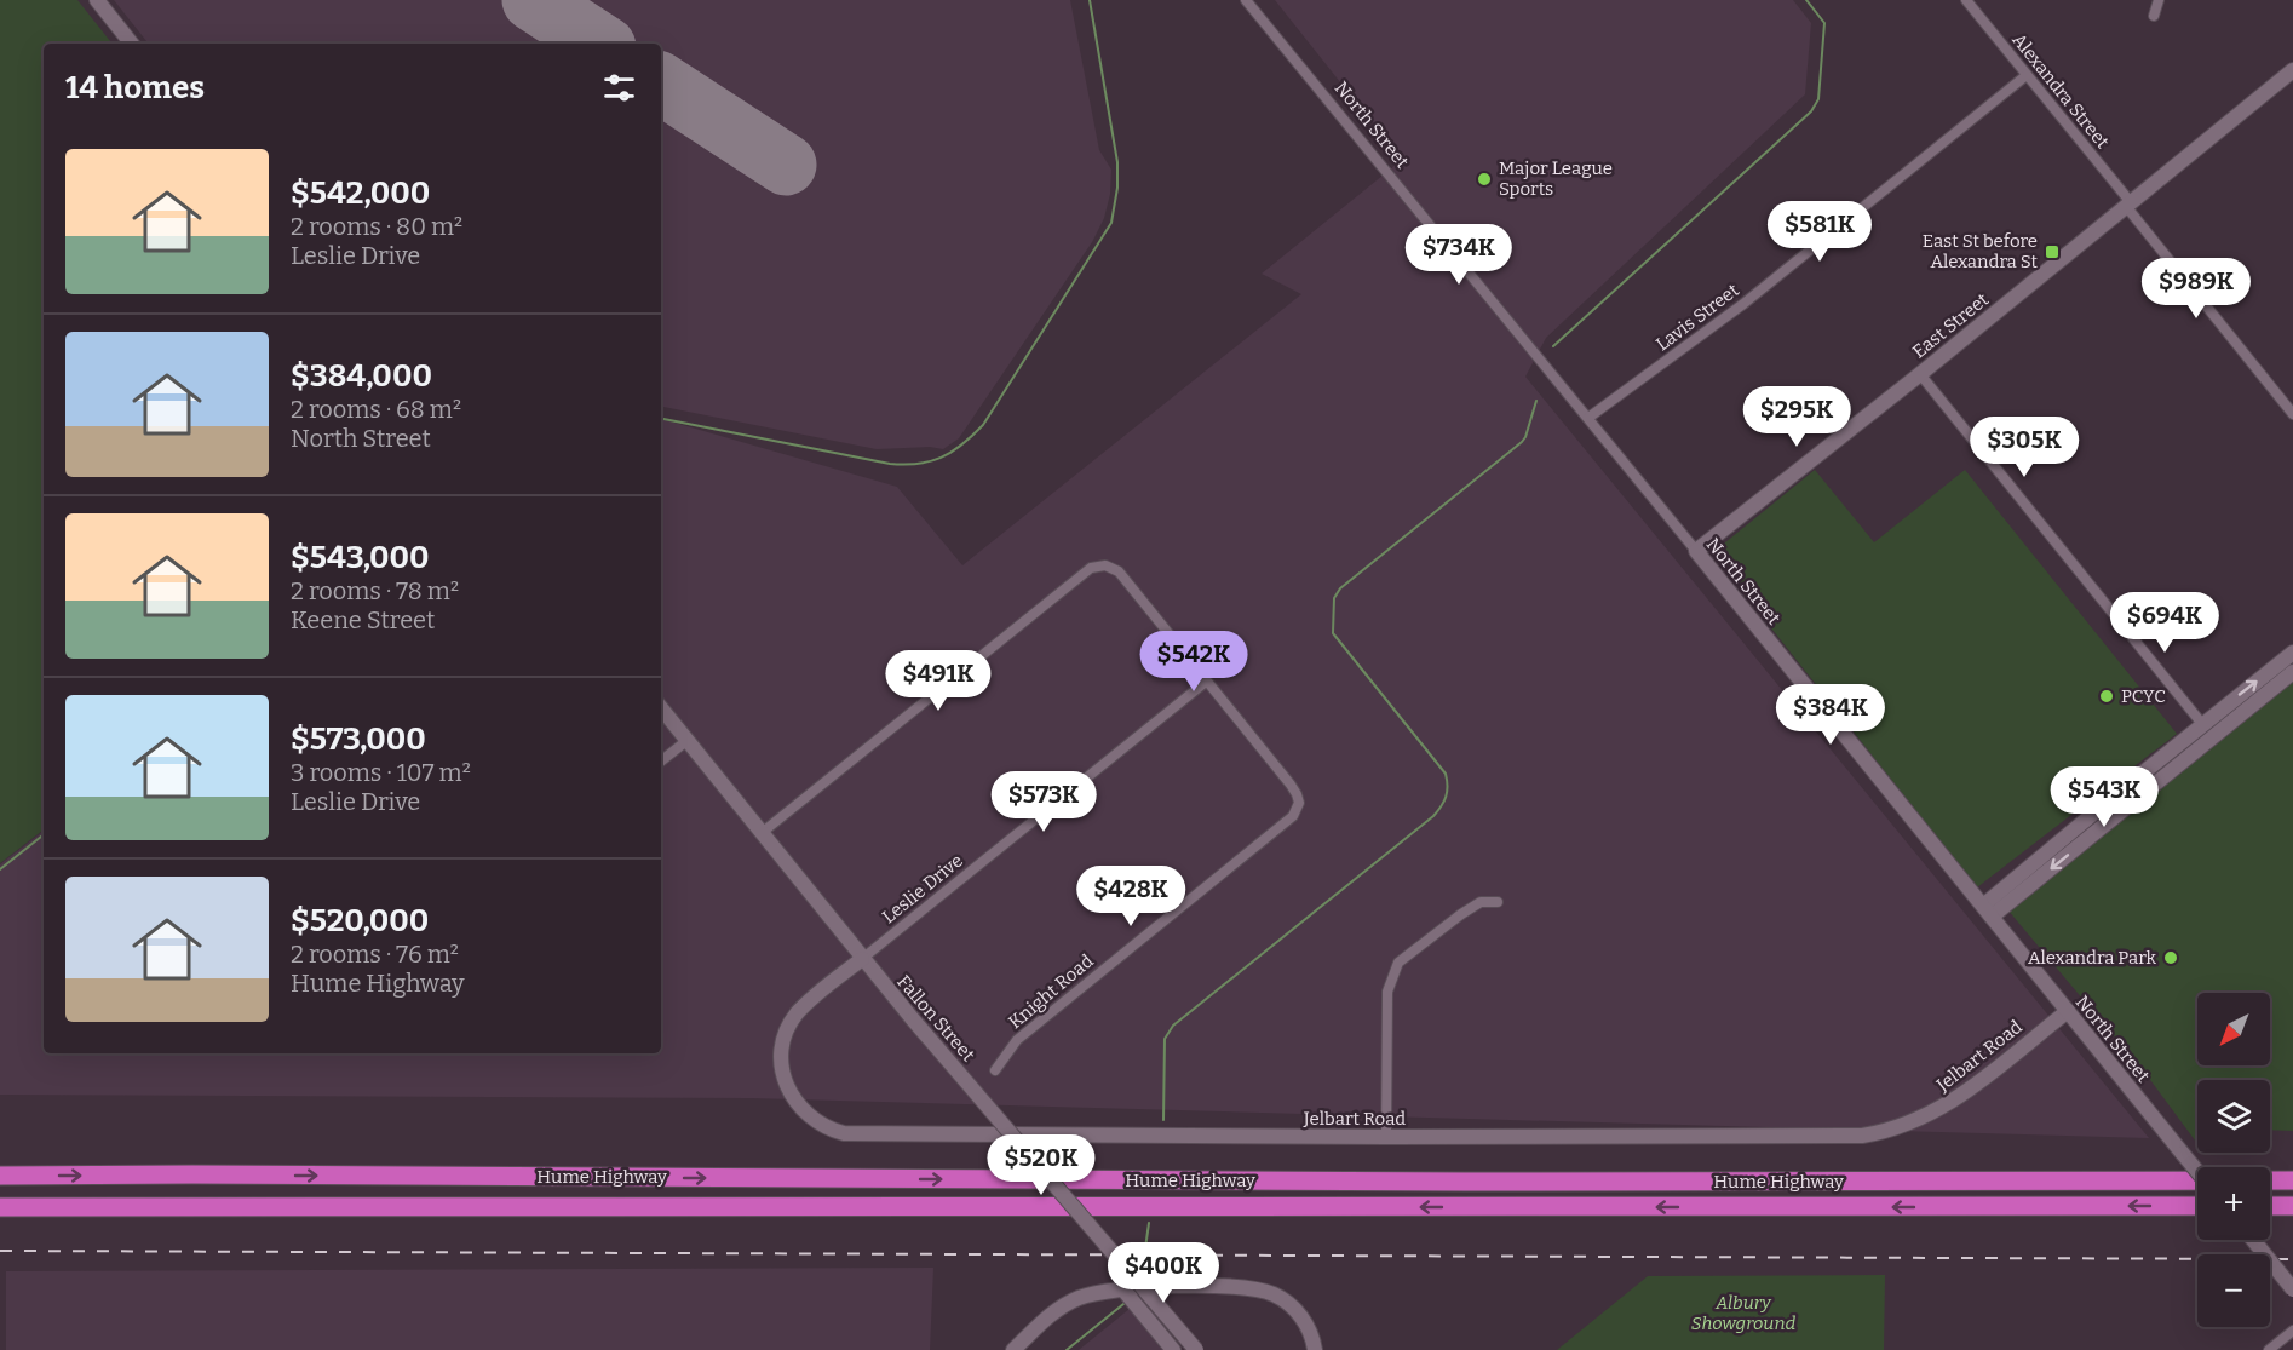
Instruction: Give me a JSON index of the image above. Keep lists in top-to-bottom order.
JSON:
{
  "streets": {
    "highway": ["Hume Highway"],
    "street": [
      "Alexandra Street",
      "North Street",
      "Lavis Street",
      "East Street",
      "Leslie Drive",
      "Knight Road",
      "Fallon Street",
      "Jelbart Road"
    ]
  },
  "crossings": [
    ["Alexandra Street", "Lavis Street"],
    ["Alexandra Street", "East Street"],
    ["North Street", "Lavis Street"],
    ["North Street", "East Street"],
    ["North Street", "Jelbart Road"],
    ["Leslie Drive", "Knight Road"],
    ["Leslie Drive", "Fallon Street"],
    ["Leslie Drive", "Jelbart Road"],
    ["Fallon Street", "Jelbart Road"]
  ],
  "parks": ["Albury Showground"],
  "places": {
    "other": ["Major League Sports", "PCYC", "Alexandra Park"],
    "transit": ["East St before Alexandra St"]
  },
  "north": "bottom left",
  "page": {
    "heading": "14 homes",
    "list": [
      {
        "name": "$542,000",
        "note": "2 rooms · 80 m² · Leslie Drive"
      },
      {
        "name": "$384,000",
        "note": "2 rooms · 68 m² · North Street"
      },
      {
        "name": "$543,000",
        "note": "2 rooms · 78 m² · Keene Street"
      },
      {
        "name": "$573,000",
        "note": "3 rooms · 107 m² · Leslie Drive"
      },
      {
        "name": "$520,000",
        "note": "2 rooms · 76 m² · Hume Highway"
      }
    ],
    "price": [
      "$581K",
      "$734K",
      "$989K",
      "$295K",
      "$305K",
      "$694K",
      "$542K",
      "$491K",
      "$384K",
      "$543K",
      "$573K",
      "$428K",
      "$520K",
      "$400K"
    ],
    "map_buttons": ["+", "−"]
  }
}
